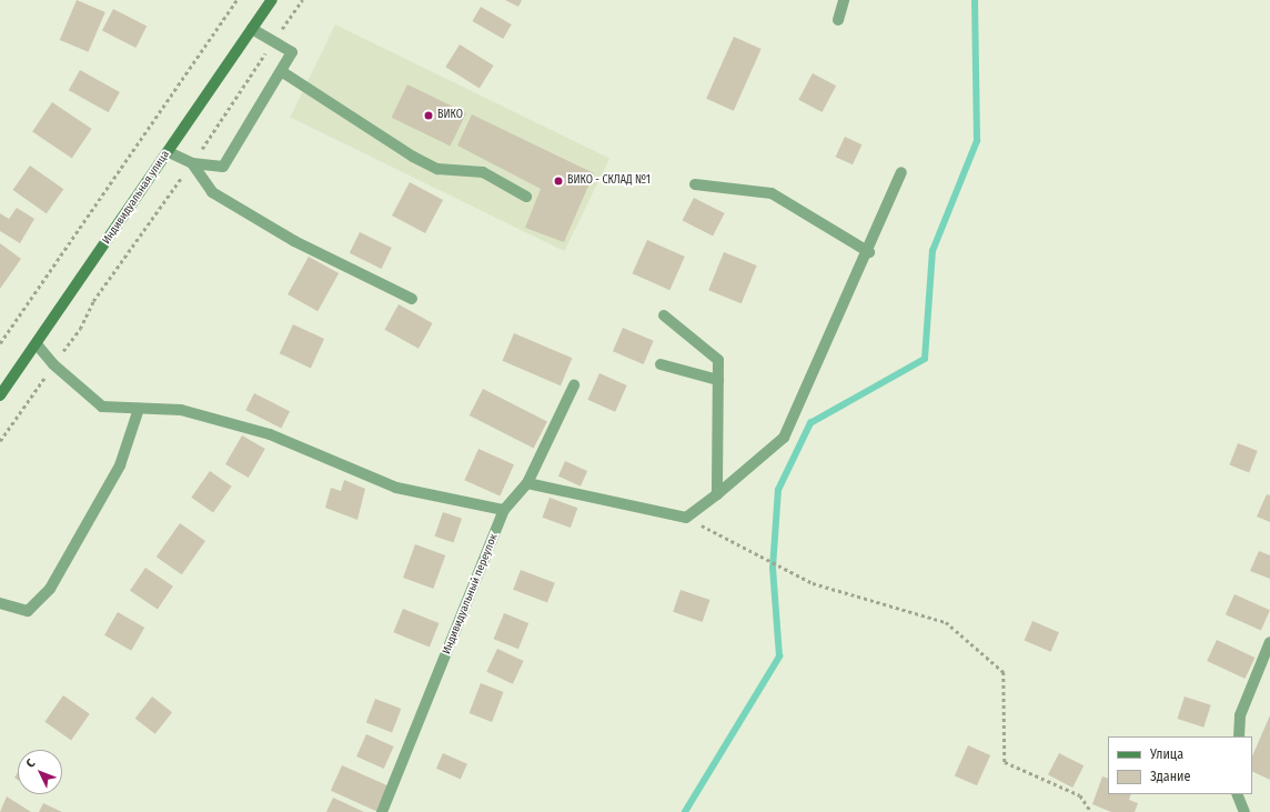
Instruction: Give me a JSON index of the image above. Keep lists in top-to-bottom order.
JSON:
{
  "streets": {
    "main road": ["Индивидуальная улица"],
    "street": ["Индивидуальный переулок"]
  },
  "places": ["ВИКО", "ВИКО - СКЛАД №1"],
  "legend": ["Улица", "Здание"],
  "north": "top left"
}
